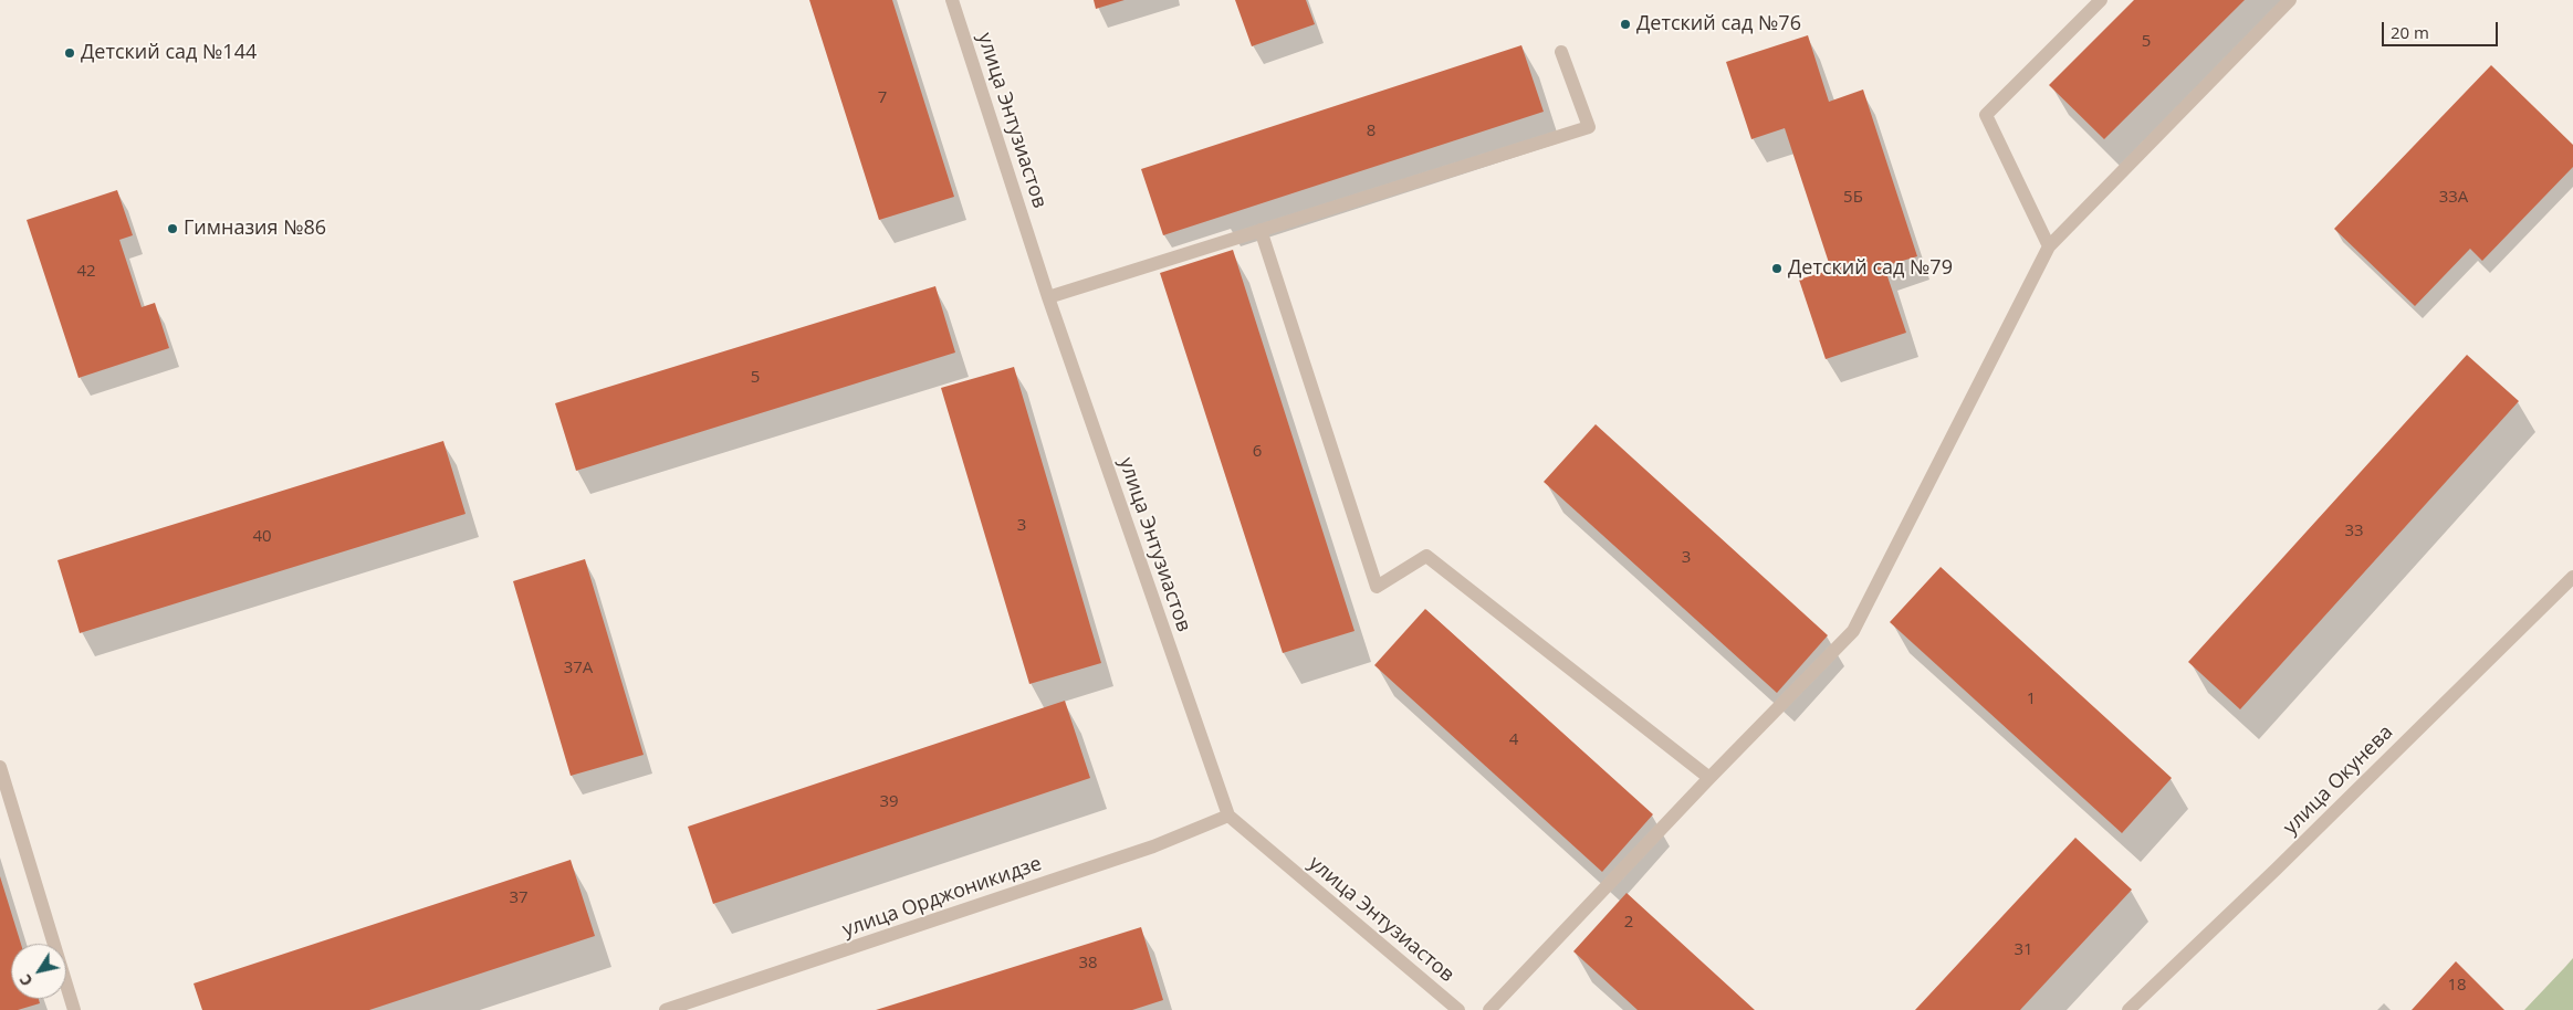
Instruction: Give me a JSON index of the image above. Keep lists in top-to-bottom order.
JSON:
{
  "streets": {
    "street": ["улица Энтузиастов", "улица Окунева", "улица Орджоникидзе"]
  },
  "crossings": [
    ["улица Энтузиастов", "улица Орджоникидзе"]
  ],
  "places": [
    "Детский сад №76",
    "Детский сад №144",
    "Гимназия №86",
    "Детский сад №79"
  ],
  "house_numbers": [
    "5",
    "7",
    "8",
    "5Б",
    "33А",
    "42",
    "5",
    "6",
    "3",
    "33",
    "40",
    "3",
    "37А",
    "1",
    "4",
    "39",
    "37",
    "2",
    "31",
    "38",
    "18"
  ],
  "scale_bar": "20 m",
  "north": "bottom left"
}
